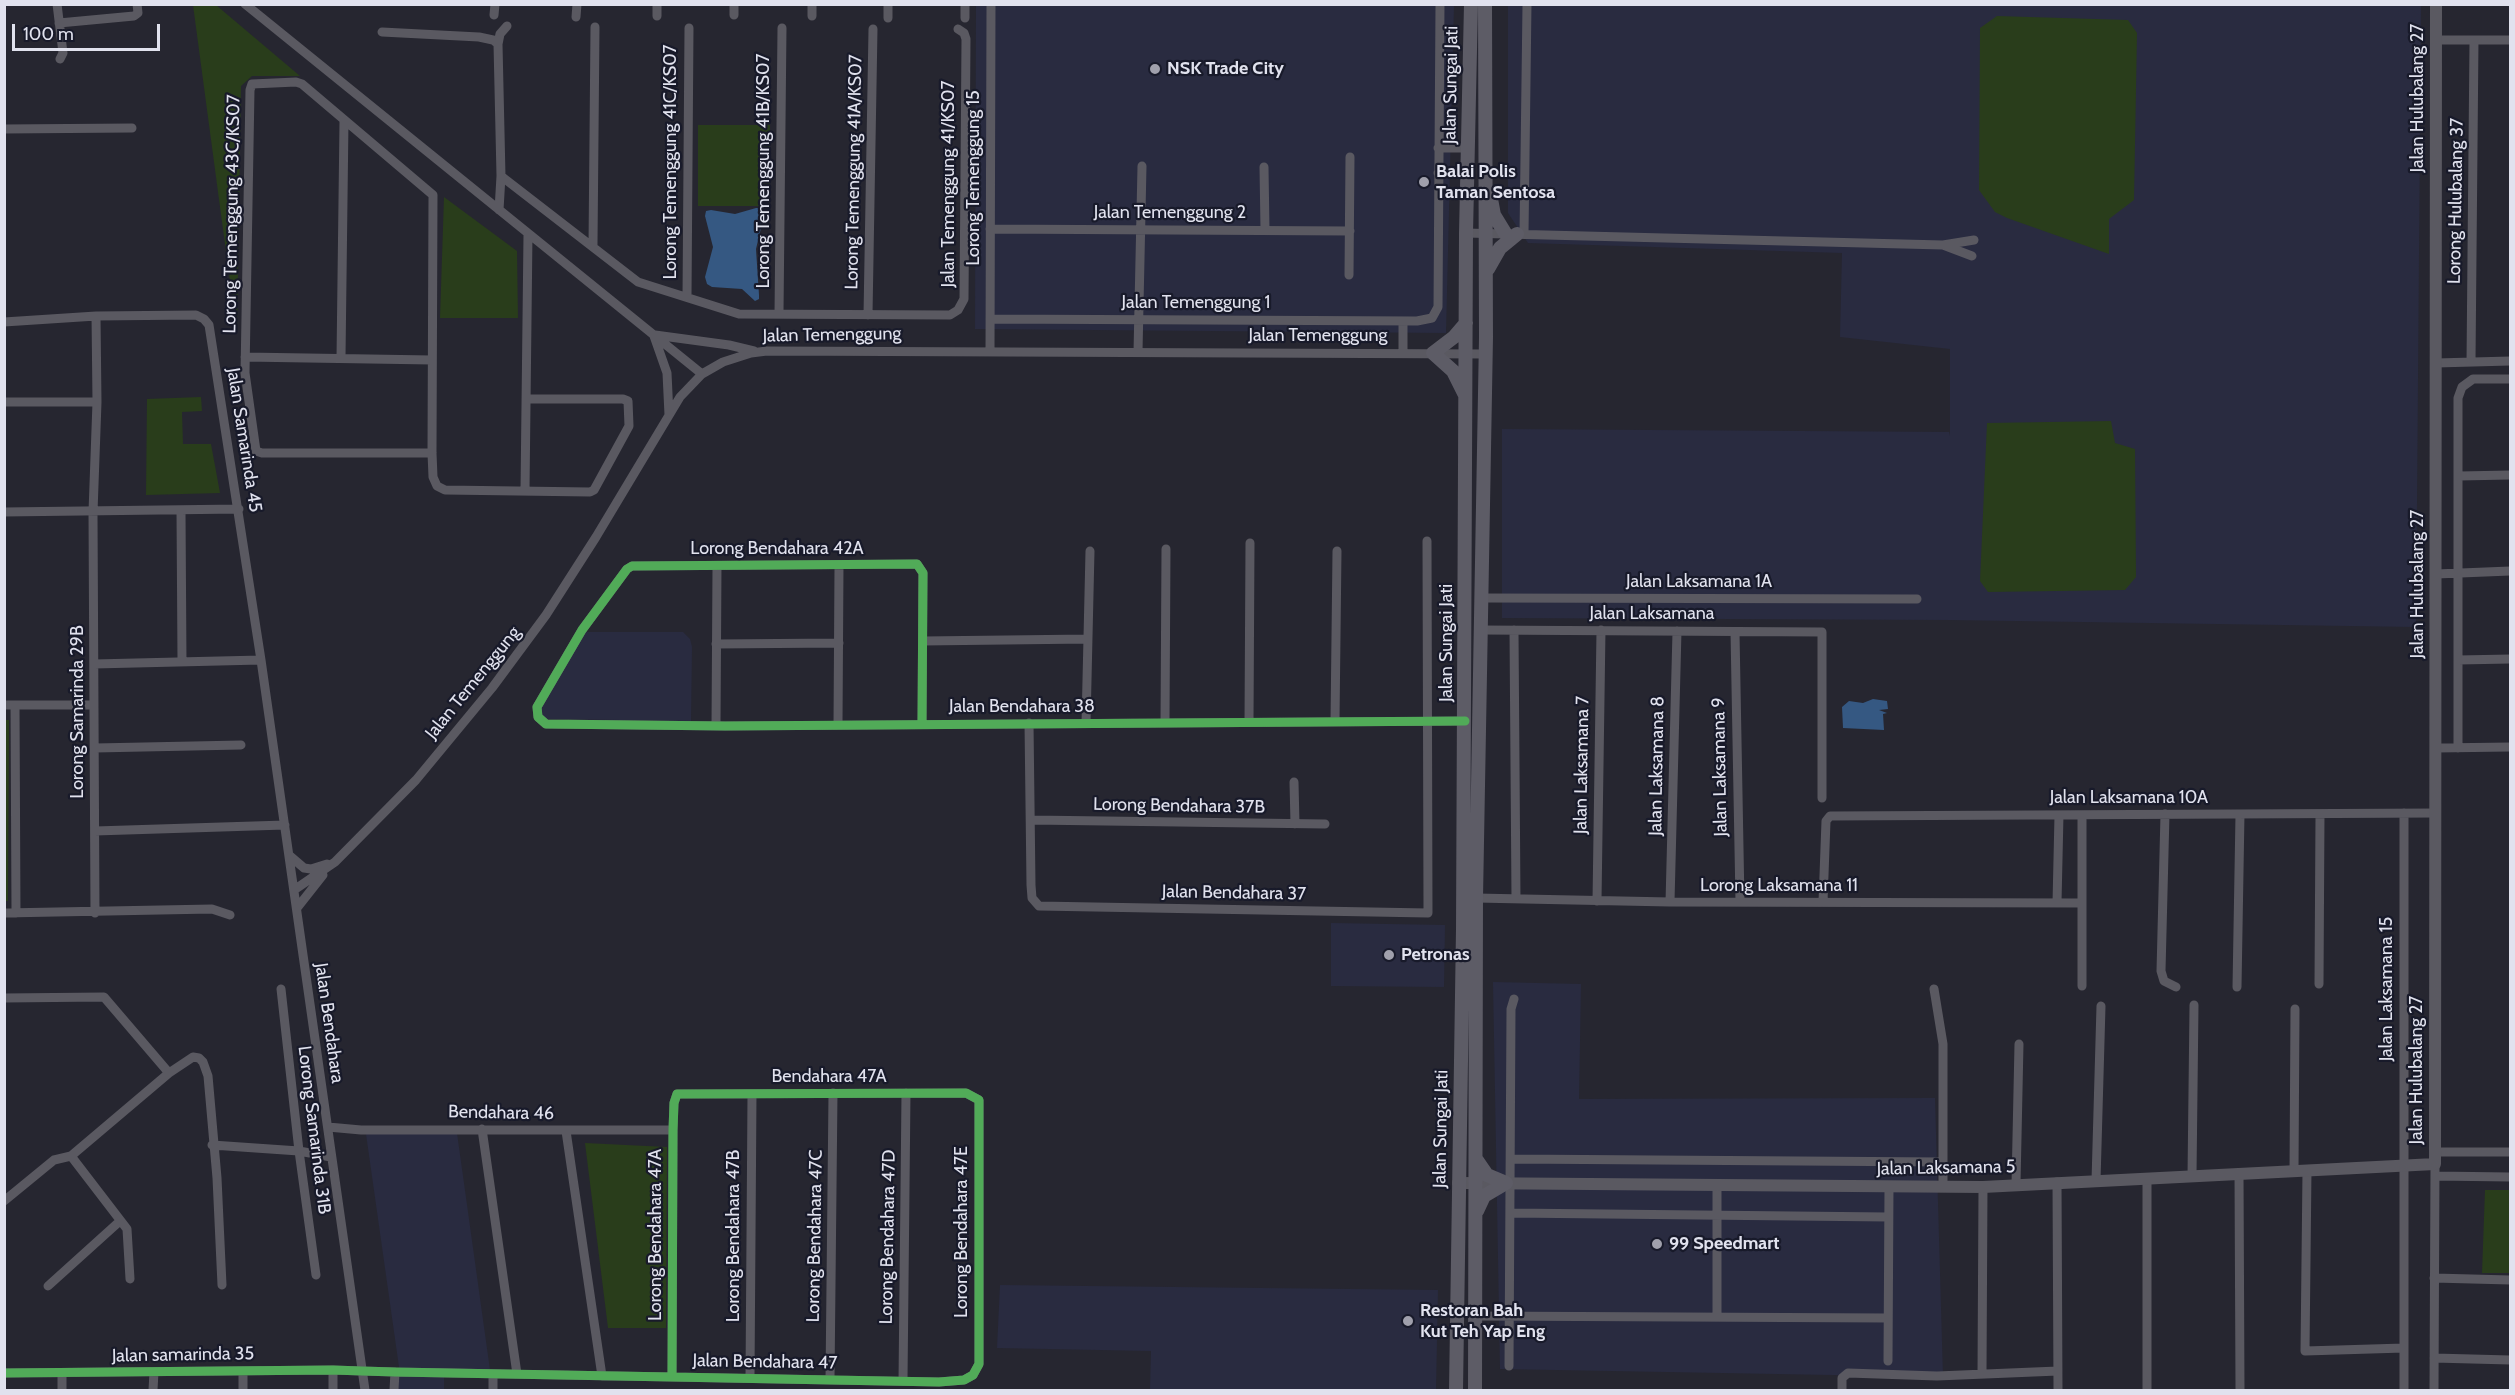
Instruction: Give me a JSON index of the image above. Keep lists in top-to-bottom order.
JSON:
{
  "streets": {
    "main road": ["Jalan Sungai Jati"],
    "street": [
      "Jalan Hulubalang 27",
      "Lorong Temenggung 41C/KS07",
      "Lorong Temenggung 41B/KS07",
      "Lorong Temenggung 41A/KS07",
      "Lorong Temenggung 15",
      "Jalan Temenggung 41/KS07",
      "Lorong Hulubalang 37",
      "Jalan Temenggung 2",
      "Lorong Temenggung 43C/KS07",
      "Jalan Temenggung 1",
      "Jalan Temenggung",
      "Jalan Samarinda 45",
      "Lorong Bendahara 42A",
      "Jalan Laksamana 1A",
      "Jalan Laksamana",
      "Jalan Bendahara 38",
      "Lorong Samarinda 29B",
      "Jalan Laksamana 7",
      "Jalan Laksamana 8",
      "Jalan Laksamana 9",
      "Jalan Laksamana 10A",
      "Lorong Bendahara 37B",
      "Lorong Laksamana 11",
      "Jalan Bendahara 37",
      "Jalan Laksamana 15",
      "Jalan Bendahara",
      "Bendahara 47A",
      "Bendahara 46",
      "Lorong Samarinda 31B",
      "Jalan Laksamana 5",
      "Lorong Bendahara 47E",
      "Lorong Bendahara 47A",
      "Lorong Bendahara 47B",
      "Lorong Bendahara 47C",
      "Lorong Bendahara 47D",
      "Jalan samarinda 35",
      "Jalan Bendahara 47"
    ]
  },
  "crossings": [
    ["Jalan Sungai Jati", "Jalan Temenggung"],
    ["Jalan Sungai Jati", "Jalan Laksamana 1A"],
    ["Jalan Sungai Jati", "Jalan Laksamana"],
    ["Jalan Sungai Jati", "Jalan Bendahara 38"],
    ["Jalan Sungai Jati", "Lorong Laksamana 11"],
    ["Jalan Sungai Jati", "Jalan Laksamana 5"],
    ["Jalan Hulubalang 27", "Jalan Laksamana 10A"],
    ["Jalan Hulubalang 27", "Jalan Laksamana 5"],
    ["Lorong Temenggung 41C/KS07", "Jalan Temenggung 41/KS07"],
    ["Lorong Temenggung 41B/KS07", "Jalan Temenggung 41/KS07"],
    ["Lorong Temenggung 41A/KS07", "Jalan Temenggung 41/KS07"],
    ["Lorong Temenggung 15", "Jalan Temenggung 2"],
    ["Lorong Temenggung 15", "Jalan Temenggung 1"],
    ["Lorong Temenggung 15", "Jalan Temenggung"],
    ["Jalan Temenggung", "Jalan Bendahara"],
    ["Jalan Samarinda 45", "Lorong Samarinda 29B"],
    ["Jalan Samarinda 45", "Jalan Bendahara"],
    ["Lorong Bendahara 42A", "Jalan Bendahara 38"],
    ["Jalan Laksamana", "Jalan Laksamana 7"],
    ["Jalan Laksamana", "Jalan Laksamana 8"],
    ["Jalan Laksamana", "Jalan Laksamana 9"],
    ["Jalan Bendahara 38", "Jalan Bendahara 37"],
    ["Jalan Laksamana 7", "Lorong Laksamana 11"],
    ["Jalan Laksamana 8", "Lorong Laksamana 11"],
    ["Jalan Laksamana 9", "Lorong Laksamana 11"],
    ["Jalan Laksamana 10A", "Lorong Laksamana 11"],
    ["Jalan Laksamana 10A", "Jalan Laksamana 15"],
    ["Lorong Bendahara 37B", "Jalan Bendahara 37"],
    ["Jalan Laksamana 15", "Jalan Laksamana 5"],
    ["Jalan Bendahara", "Bendahara 46"],
    ["Jalan Bendahara", "Jalan samarinda 35"],
    ["Jalan Bendahara", "Jalan Bendahara 47"],
    ["Bendahara 47A", "Lorong Bendahara 47E"],
    ["Bendahara 47A", "Lorong Bendahara 47A"],
    ["Bendahara 47A", "Lorong Bendahara 47B"],
    ["Bendahara 47A", "Lorong Bendahara 47C"],
    ["Bendahara 47A", "Lorong Bendahara 47D"],
    ["Bendahara 46", "Lorong Bendahara 47A"],
    ["Lorong Bendahara 47E", "Jalan Bendahara 47"],
    ["Lorong Bendahara 47A", "Jalan Bendahara 47"],
    ["Lorong Bendahara 47B", "Jalan Bendahara 47"],
    ["Lorong Bendahara 47C", "Jalan Bendahara 47"],
    ["Lorong Bendahara 47D", "Jalan Bendahara 47"],
    ["Jalan samarinda 35", "Jalan Bendahara 47"]
  ],
  "places": [
    "NSK Trade City",
    "Balai Polis Taman Sentosa",
    "Petronas",
    "99 Speedmart",
    "Restoran Bah Kut Teh Yap Eng"
  ],
  "scale_bar": "100 m"
}
